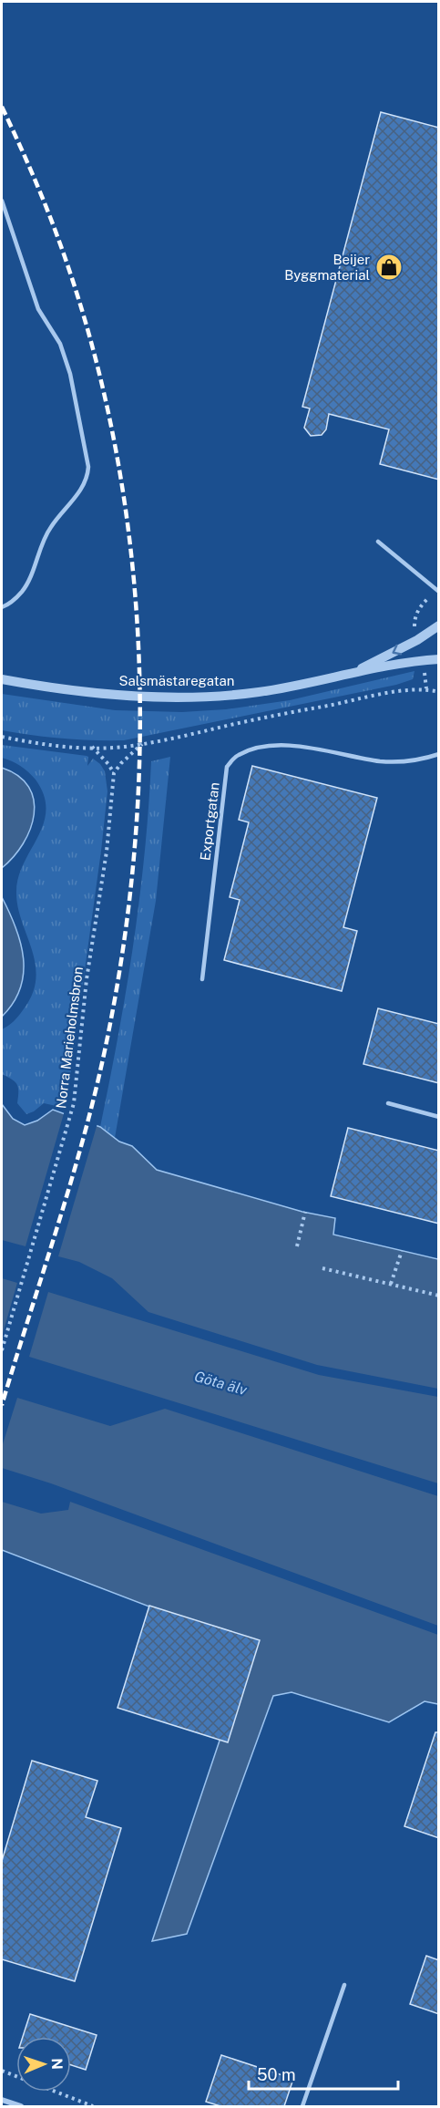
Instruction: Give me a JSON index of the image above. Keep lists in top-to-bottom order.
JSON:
{
  "streets": {
    "street": ["Salsmästaregatan"],
    "lane": ["Exportgatan"],
    "path": ["Norra Marieholmsbron"]
  },
  "water": ["Göta älv"],
  "places": {
    "shop": ["Beijer Byggmaterial"]
  },
  "scale_bar": "50 m",
  "north": "right"
}
